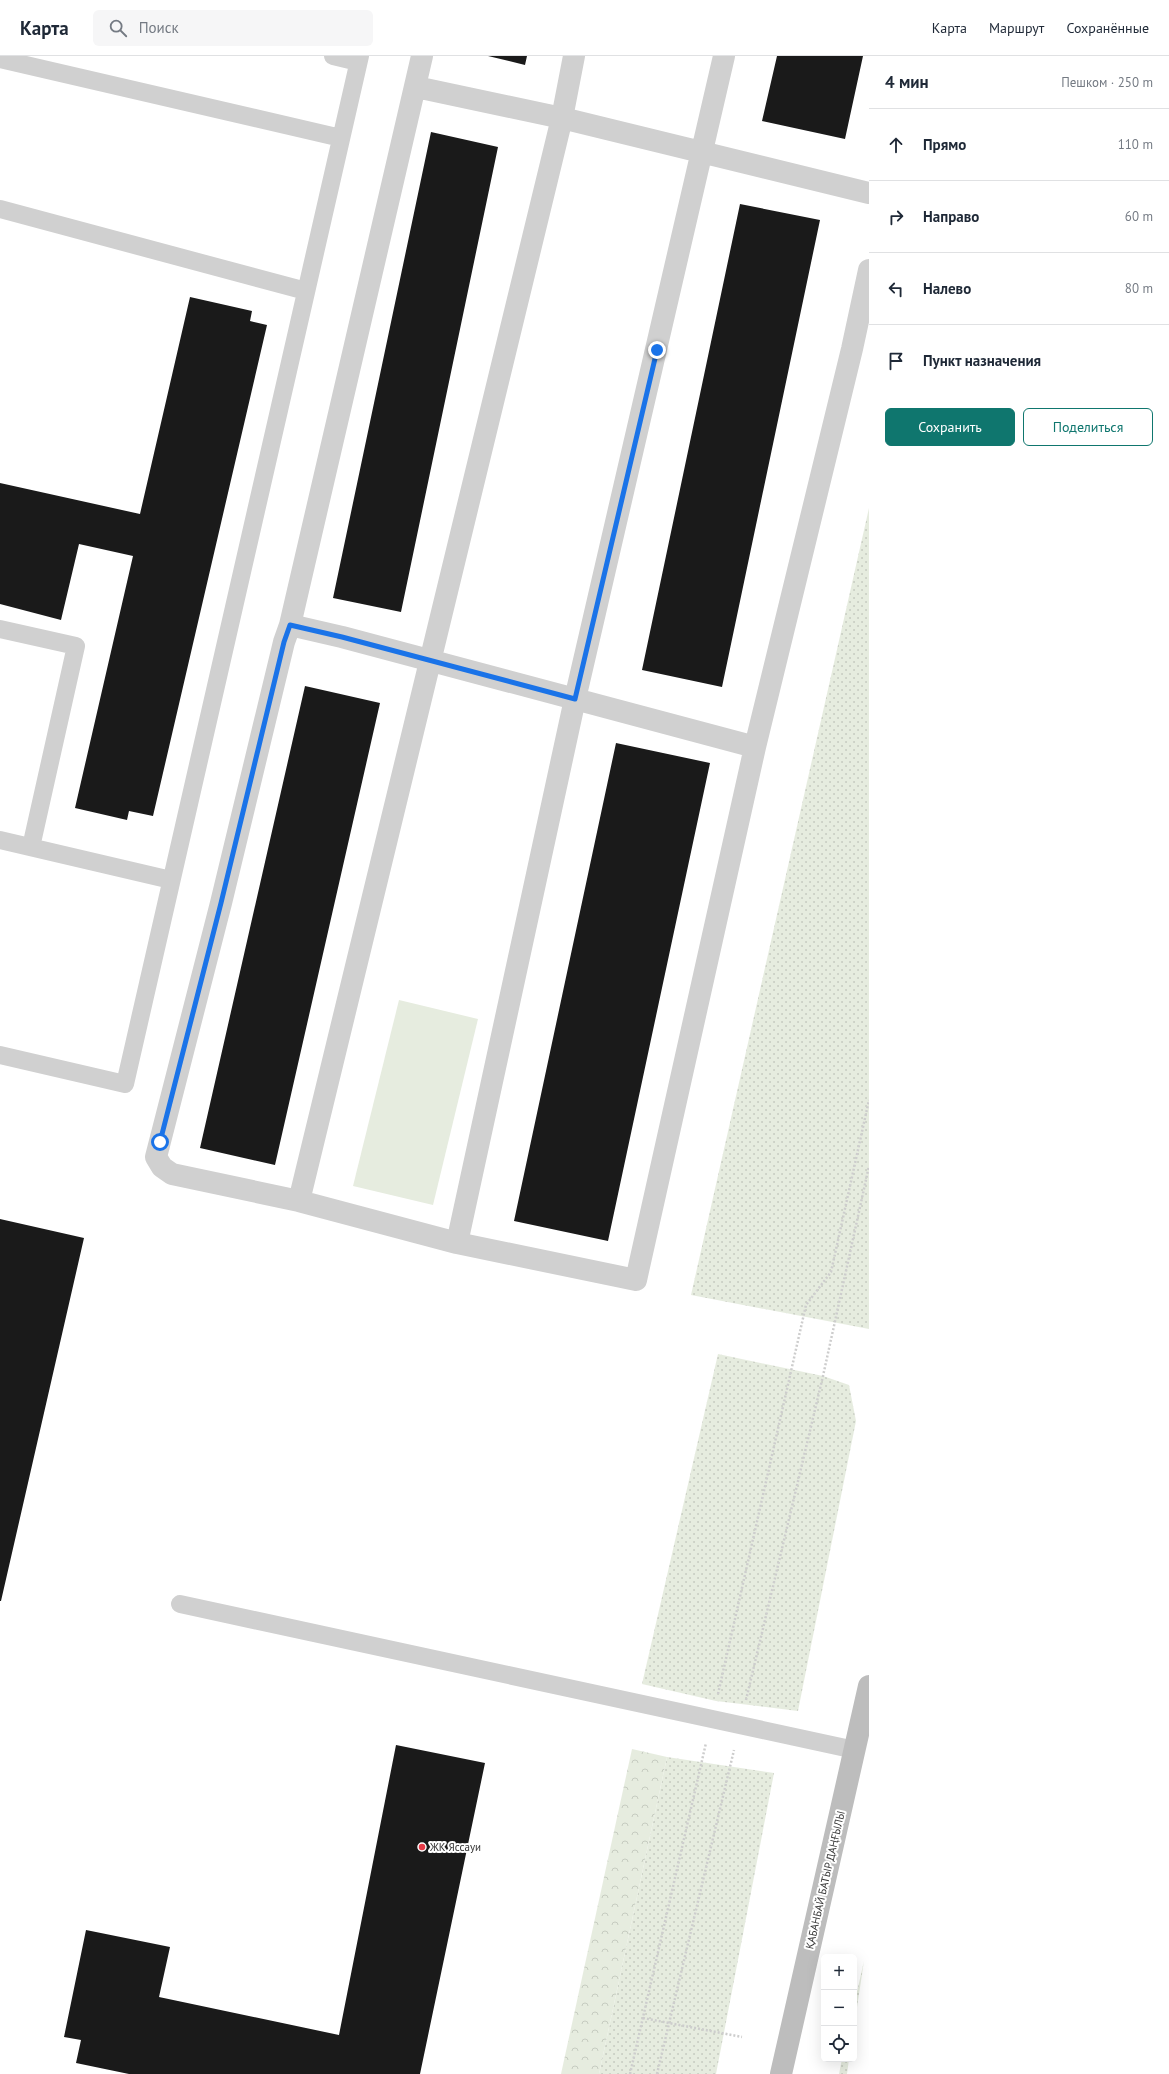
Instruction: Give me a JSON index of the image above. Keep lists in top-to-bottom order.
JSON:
{
  "streets": {
    "main road": ["ҚАБАНБАЙ БАТЫР ДАҢҒЫЛЫ"]
  },
  "places": ["ЖК Яссауи"],
  "page": {
    "header": "Карта",
    "search": "Поиск",
    "nav": ["Карта", "Маршрут", "Сохранённые"],
    "heading": ["4 мин", "Пешком · 250 m"],
    "list": [
      ["Прямо", "110 m"],
      ["Направо", "60 m"],
      ["Налево", "80 m"],
      "Пункт назначения"
    ],
    "buttons": ["Сохранить", "Поделиться"],
    "map_buttons": ["+", "−"]
  }
}
